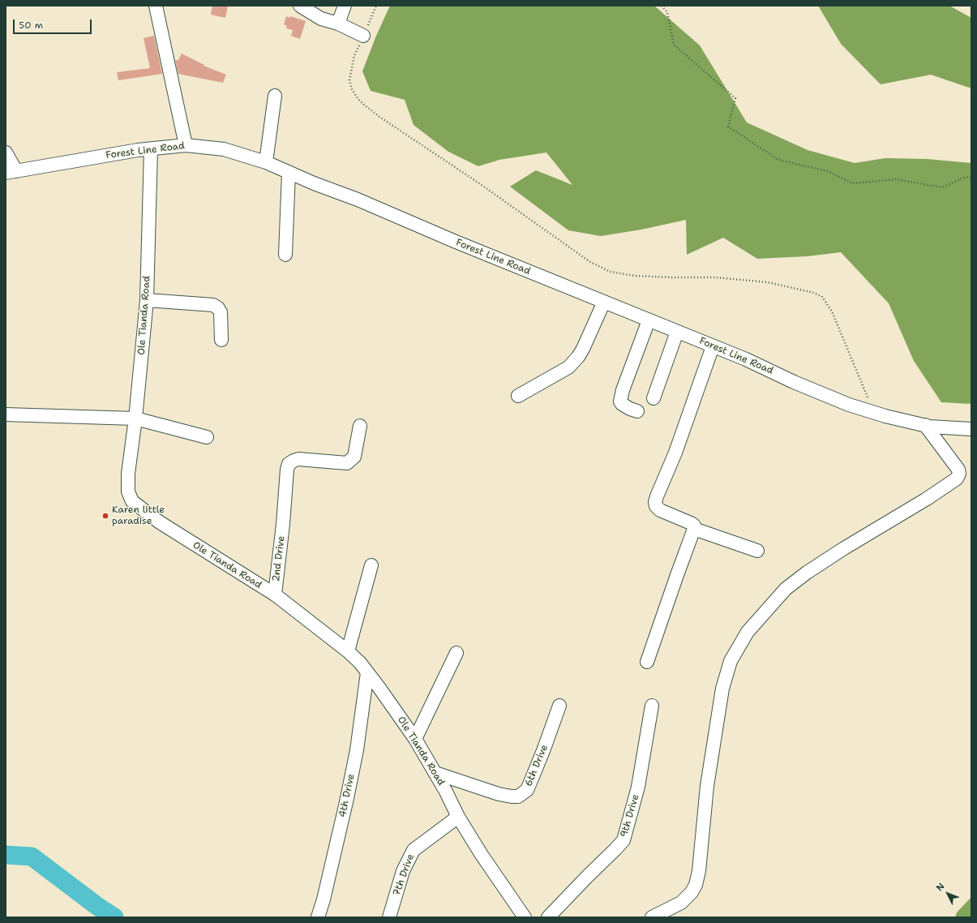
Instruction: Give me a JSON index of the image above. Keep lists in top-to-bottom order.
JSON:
{
  "streets": {
    "street": [
      "Forest Line Road",
      "Ole Tianda Road",
      "2nd Drive",
      "6th Drive",
      "4th Drive",
      "9th Drive",
      "7th Drive"
    ]
  },
  "crossings": [
    ["Forest Line Road", "Ole Tianda Road"],
    ["Ole Tianda Road", "2nd Drive"],
    ["Ole Tianda Road", "6th Drive"],
    ["Ole Tianda Road", "4th Drive"],
    ["Ole Tianda Road", "7th Drive"]
  ],
  "places": ["Karen little paradise"],
  "scale_bar": "50 m",
  "north": "top left"
}
